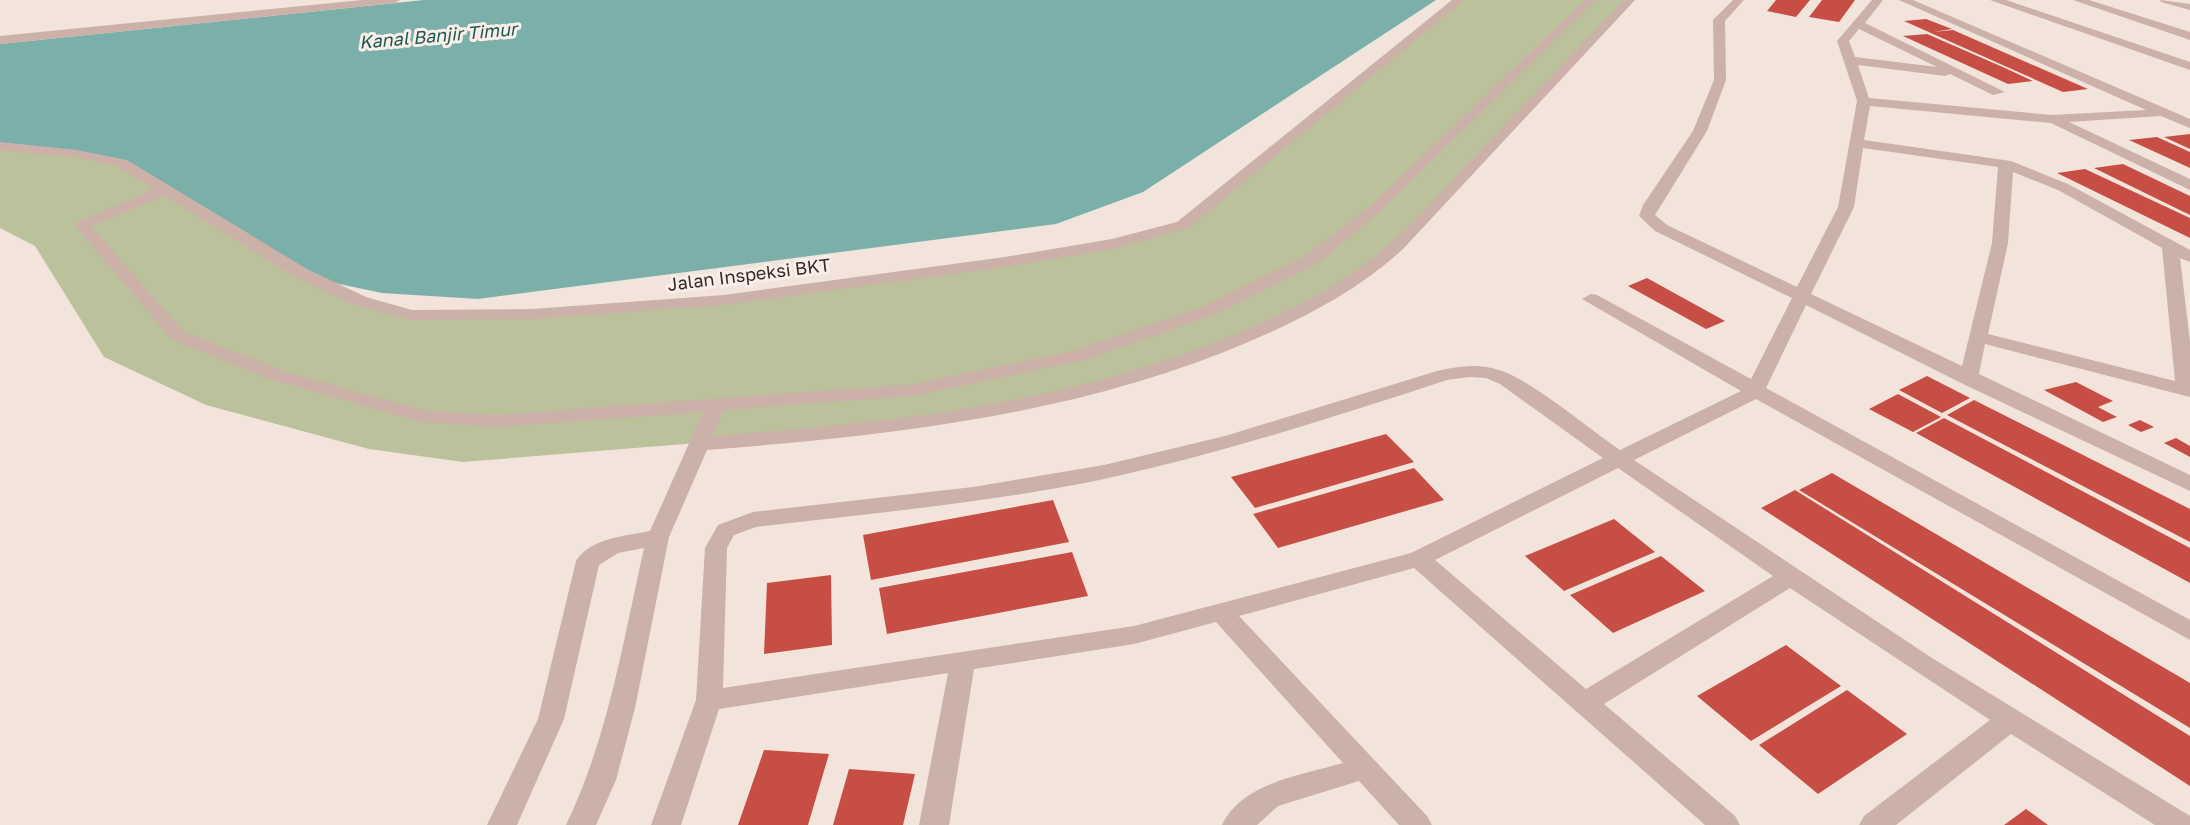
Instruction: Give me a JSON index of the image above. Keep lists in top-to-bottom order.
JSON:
{
  "streets": {
    "street": ["Jalan Inspeksi BKT"]
  },
  "water": ["Kanal Banjir Timur"]
}
